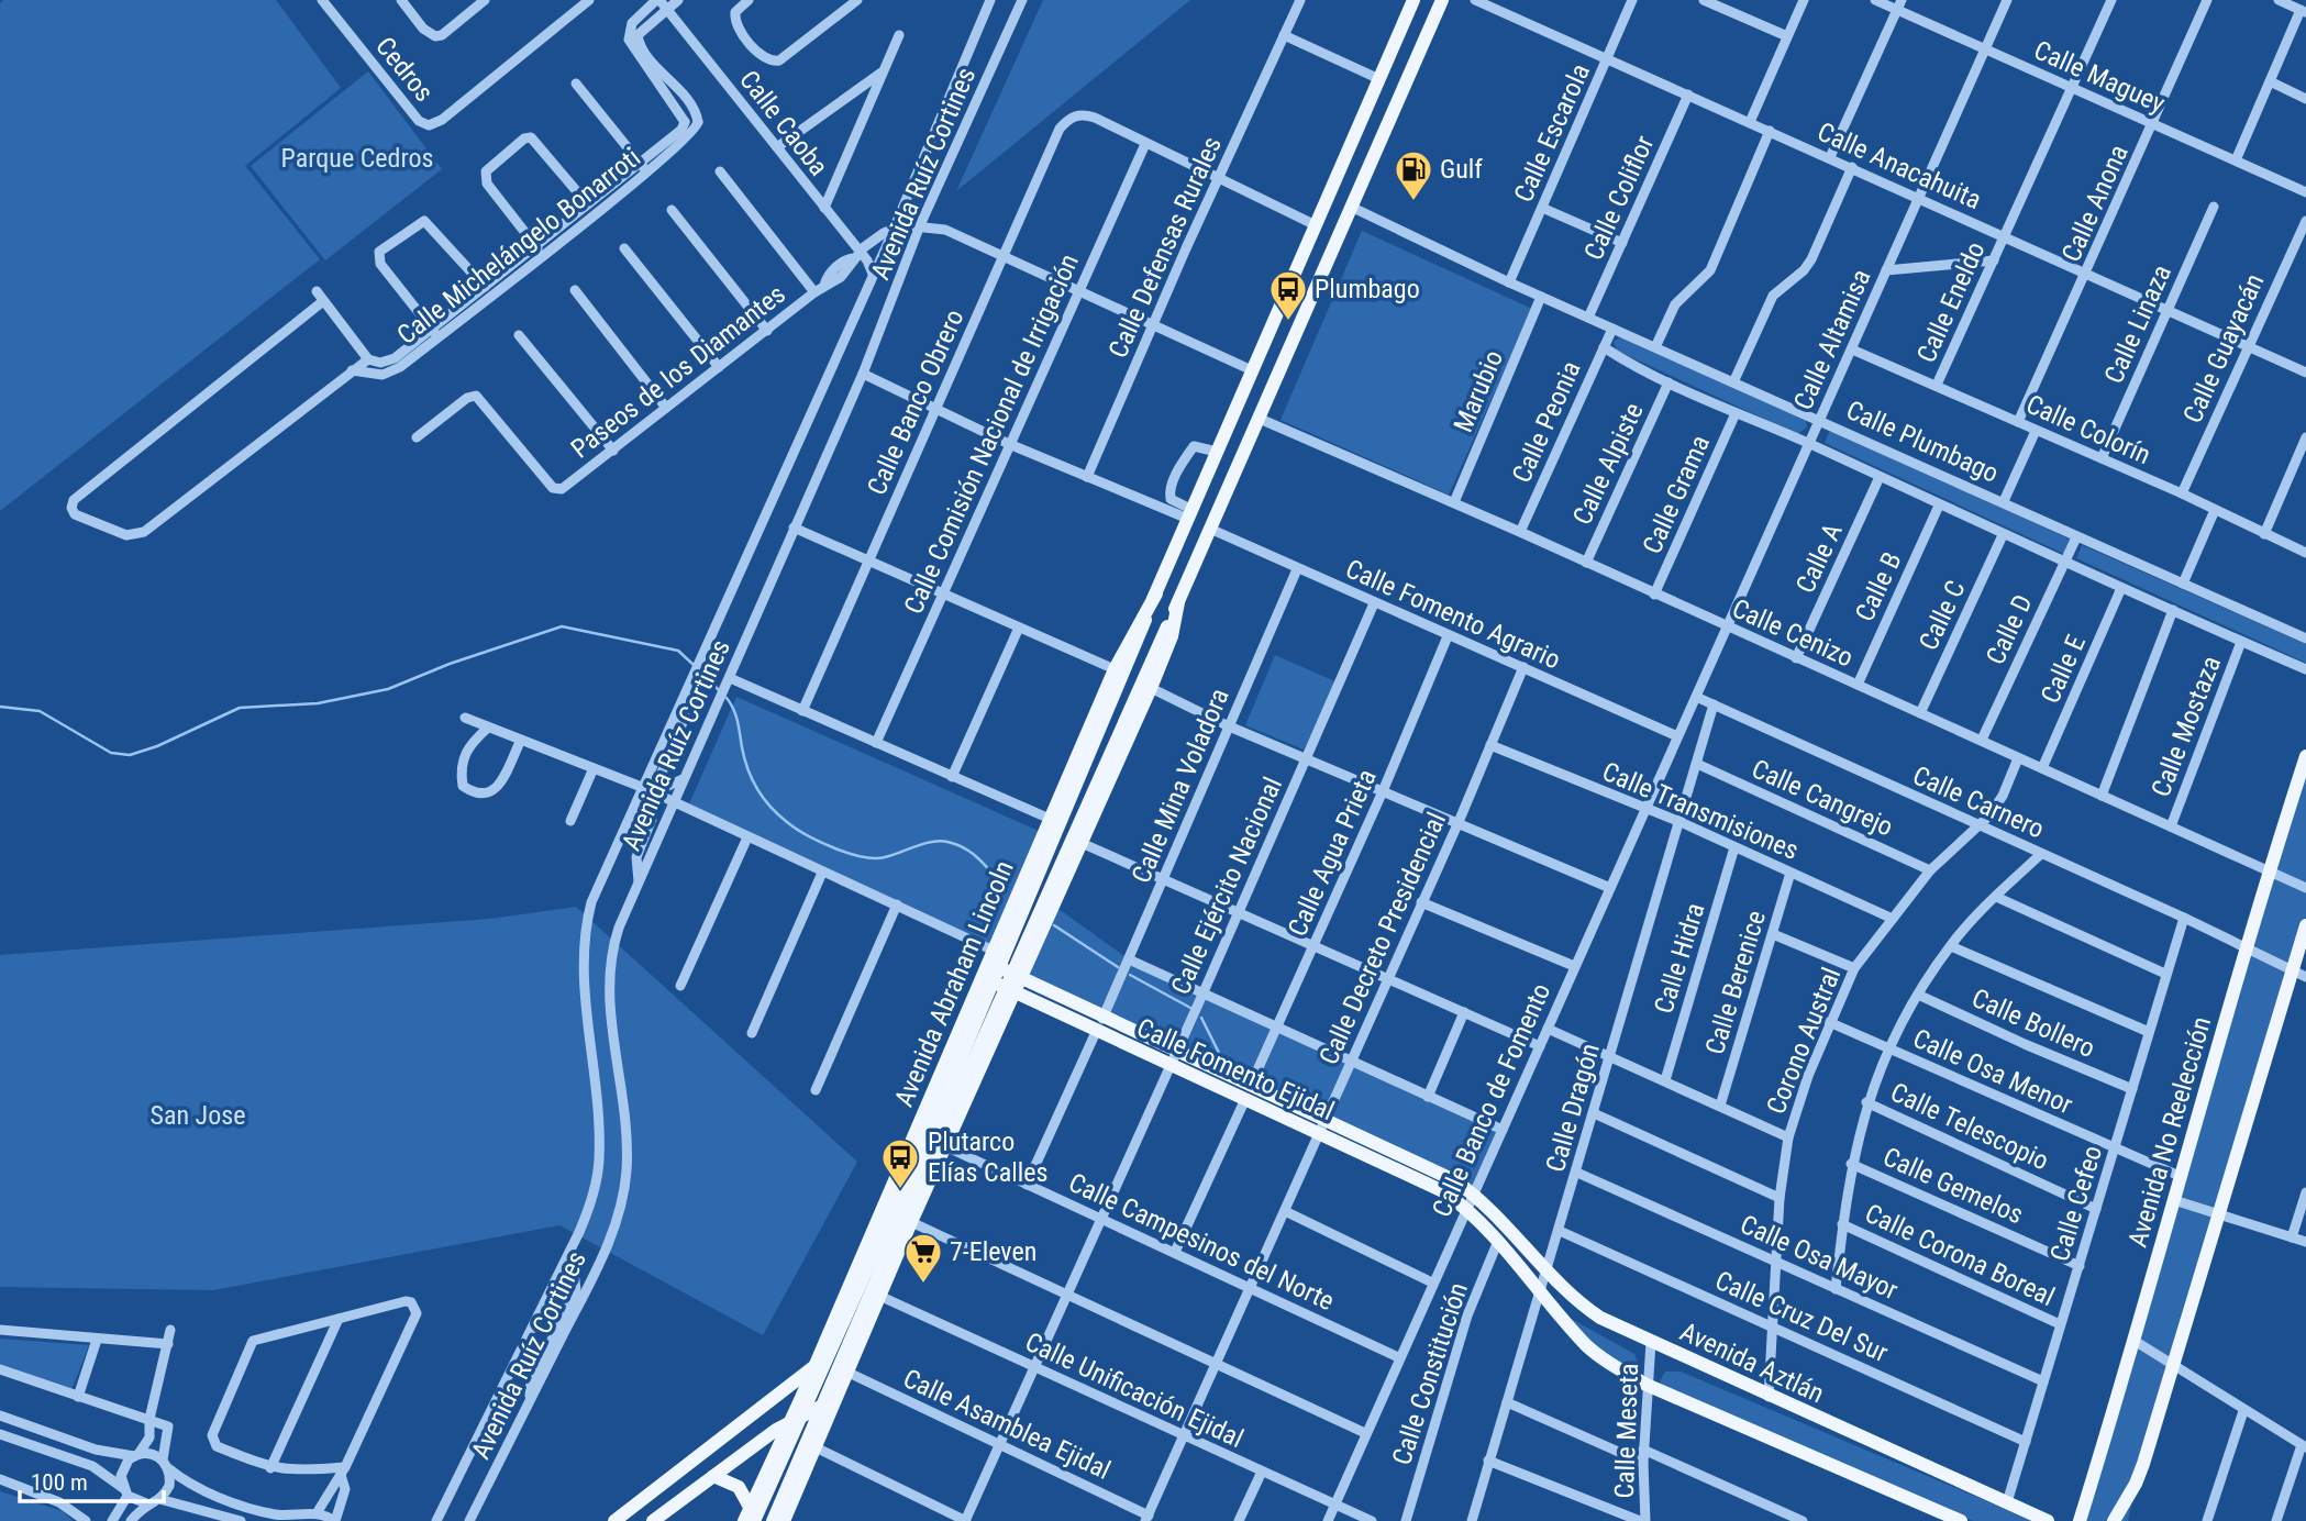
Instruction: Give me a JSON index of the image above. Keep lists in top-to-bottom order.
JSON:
{
  "streets": {
    "main road": [
      "Avenida Abraham Lincoln",
      "Calle Fomento Ejidal",
      "Avenida No Reelección",
      "Avenida Aztlán"
    ],
    "street": [
      "Cedros",
      "Calle Maguey",
      "Calle Caoba",
      "Calle Escarola",
      "Calle Anacahuita",
      "Avenida Ruíz Cortines",
      "Calle Coliflor",
      "Calle Anona",
      "Calle Michelángelo Bonarroti",
      "Calle Defensas Rurales",
      "Calle Eneldo",
      "Calle Linaza",
      "Calle Altamisa",
      "Calle Guayacán",
      "Paseos de los Diamantes",
      "Marubio",
      "Calle Banco Obrero",
      "Calle Peonia",
      "Calle Colorín",
      "Calle Comisión Nacional de Irrigación",
      "Calle Plumbago",
      "Calle Alpiste",
      "Calle Grama",
      "Calle A",
      "Calle B",
      "Calle Fomento Agrario",
      "Calle C",
      "Calle D",
      "Calle Cenizo",
      "Calle E",
      "Calle Mostaza",
      "Calle Mina Voladora",
      "Calle Cangrejo",
      "Calle Carnero",
      "Calle Transmisiones",
      "Calle Agua Prieta",
      "Calle Ejército Nacional",
      "Calle Decreto Presidencial",
      "Calle Hidra",
      "Calle Berenice",
      "Calle Bollero",
      "Corono Austral",
      "Calle Osa Menor",
      "Calle Banco de Fomento",
      "Calle Dragón",
      "Calle Telescopio",
      "Calle Gemelos",
      "Calle Cefeo",
      "Calle Campesinos del Norte",
      "Calle Corona Boreal",
      "Calle Osa Mayor",
      "Calle Cruz Del Sur",
      "Calle Constitución",
      "Calle Unificación Ejidal",
      "Calle Asamblea Ejidal",
      "Calle Meseta"
    ]
  },
  "crossings": [
    ["Calle Maguey", "Calle Anona"],
    ["Calle Maguey", "Calle Eneldo"],
    ["Calle Maguey", "Calle Altamisa"],
    ["Calle Caoba", "Avenida Ruíz Cortines"],
    ["Calle Caoba", "Paseos de los Diamantes"],
    ["Calle Escarola", "Calle Anacahuita"],
    ["Calle Escarola", "Calle Plumbago"],
    ["Calle Anacahuita", "Calle Coliflor"],
    ["Calle Anacahuita", "Calle Anona"],
    ["Calle Anacahuita", "Calle Eneldo"],
    ["Calle Anacahuita", "Calle Linaza"],
    ["Calle Anacahuita", "Calle Altamisa"],
    ["Calle Anacahuita", "Calle Guayacán"],
    ["Avenida Ruíz Cortines", "Paseos de los Diamantes"],
    ["Calle Coliflor", "Calle Plumbago"],
    ["Calle Anona", "Calle Colorín"],
    ["Calle Eneldo", "Calle Colorín"],
    ["Calle Linaza", "Calle Colorín"],
    ["Calle Altamisa", "Calle Colorín"],
    ["Calle Altamisa", "Calle Plumbago"],
    ["Calle Altamisa", "Calle Cenizo"],
    ["Calle Altamisa", "Calle Carnero"],
    ["Calle Altamisa", "Calle Banco de Fomento"],
    ["Calle Guayacán", "Calle Colorín"],
    ["Marubio", "Calle Plumbago"],
    ["Marubio", "Calle Cenizo"],
    ["Calle Banco Obrero", "Calle Comisión Nacional de Irrigación"],
    ["Calle Peonia", "Calle Plumbago"],
    ["Calle Peonia", "Calle Cenizo"],
    ["Calle Plumbago", "Calle Alpiste"],
    ["Calle Plumbago", "Calle Grama"],
    ["Calle Plumbago", "Calle A"],
    ["Calle Plumbago", "Calle B"],
    ["Calle Plumbago", "Calle C"],
    ["Calle Plumbago", "Calle D"],
    ["Calle Plumbago", "Calle E"],
    ["Calle Plumbago", "Calle Mostaza"],
    ["Calle Alpiste", "Calle Cenizo"],
    ["Calle Grama", "Calle Cenizo"],
    ["Calle A", "Calle Cenizo"],
    ["Calle B", "Calle Cenizo"],
    ["Calle Fomento Agrario", "Calle Mina Voladora"],
    ["Calle Fomento Agrario", "Calle Agua Prieta"],
    ["Calle Fomento Agrario", "Calle Ejército Nacional"],
    ["Calle Fomento Agrario", "Calle Decreto Presidencial"],
    ["Calle Fomento Agrario", "Calle Banco de Fomento"],
    ["Calle C", "Calle Cenizo"],
    ["Calle D", "Calle Cenizo"],
    ["Calle Cenizo", "Calle E"],
    ["Calle Cenizo", "Calle Mostaza"],
    ["Calle Cenizo", "Corono Austral"],
    ["Calle Cenizo", "Avenida No Reelección"],
    ["Calle Mina Voladora", "Calle Fomento Ejidal"],
    ["Calle Mina Voladora", "Calle Campesinos del Norte"],
    ["Calle Cangrejo", "Corono Austral"],
    ["Calle Cangrejo", "Calle Dragón"],
    ["Calle Carnero", "Corono Austral"],
    ["Calle Carnero", "Calle Banco de Fomento"],
    ["Calle Carnero", "Calle Dragón"],
    ["Calle Carnero", "Avenida No Reelección"],
    ["Calle Carnero", "Calle Cefeo"],
    ["Calle Transmisiones", "Calle Decreto Presidencial"],
    ["Calle Transmisiones", "Calle Hidra"],
    ["Calle Transmisiones", "Calle Berenice"],
    ["Calle Transmisiones", "Corono Austral"],
    ["Calle Transmisiones", "Calle Banco de Fomento"],
    ["Calle Transmisiones", "Calle Dragón"],
    ["Calle Agua Prieta", "Calle Fomento Ejidal"],
    ["Calle Ejército Nacional", "Calle Fomento Ejidal"],
    ["Calle Ejército Nacional", "Calle Campesinos del Norte"],
    ["Calle Ejército Nacional", "Calle Unificación Ejidal"],
    ["Calle Ejército Nacional", "Calle Asamblea Ejidal"],
    ["Calle Decreto Presidencial", "Calle Fomento Ejidal"],
    ["Calle Decreto Presidencial", "Calle Campesinos del Norte"],
    ["Calle Decreto Presidencial", "Calle Unificación Ejidal"],
    ["Calle Decreto Presidencial", "Calle Asamblea Ejidal"],
    ["Avenida Abraham Lincoln", "Calle Fomento Ejidal"],
    ["Avenida Abraham Lincoln", "Calle Campesinos del Norte"],
    ["Avenida Abraham Lincoln", "Calle Unificación Ejidal"],
    ["Avenida Abraham Lincoln", "Calle Asamblea Ejidal"],
    ["Calle Bollero", "Calle Cefeo"],
    ["Corono Austral", "Calle Osa Menor"],
    ["Corono Austral", "Calle Osa Mayor"],
    ["Corono Austral", "Calle Cruz Del Sur"],
    ["Corono Austral", "Avenida Aztlán"],
    ["Calle Fomento Ejidal", "Calle Banco de Fomento"],
    ["Calle Fomento Ejidal", "Avenida Aztlán"],
    ["Calle Osa Menor", "Avenida No Reelección"],
    ["Calle Osa Menor", "Calle Cefeo"],
    ["Calle Banco de Fomento", "Calle Campesinos del Norte"],
    ["Calle Banco de Fomento", "Avenida Aztlán"],
    ["Calle Banco de Fomento", "Calle Unificación Ejidal"],
    ["Calle Dragón", "Calle Osa Mayor"],
    ["Calle Dragón", "Calle Cruz Del Sur"],
    ["Calle Dragón", "Avenida Aztlán"],
    ["Calle Telescopio", "Calle Cefeo"],
    ["Calle Gemelos", "Calle Cefeo"],
    ["Calle Cefeo", "Calle Corona Boreal"],
    ["Calle Cefeo", "Calle Osa Mayor"],
    ["Calle Cefeo", "Calle Cruz Del Sur"],
    ["Calle Cefeo", "Avenida Aztlán"],
    ["Avenida Aztlán", "Calle Meseta"]
  ],
  "parks": ["Parque Cedros", "San Jose"],
  "places": {
    "fuel station": ["Gulf"],
    "bus stop": ["Plumbago", "Plutarco Elías Calles"],
    "supermarket": ["7-Eleven"]
  },
  "scale_bar": "100 m"
}
